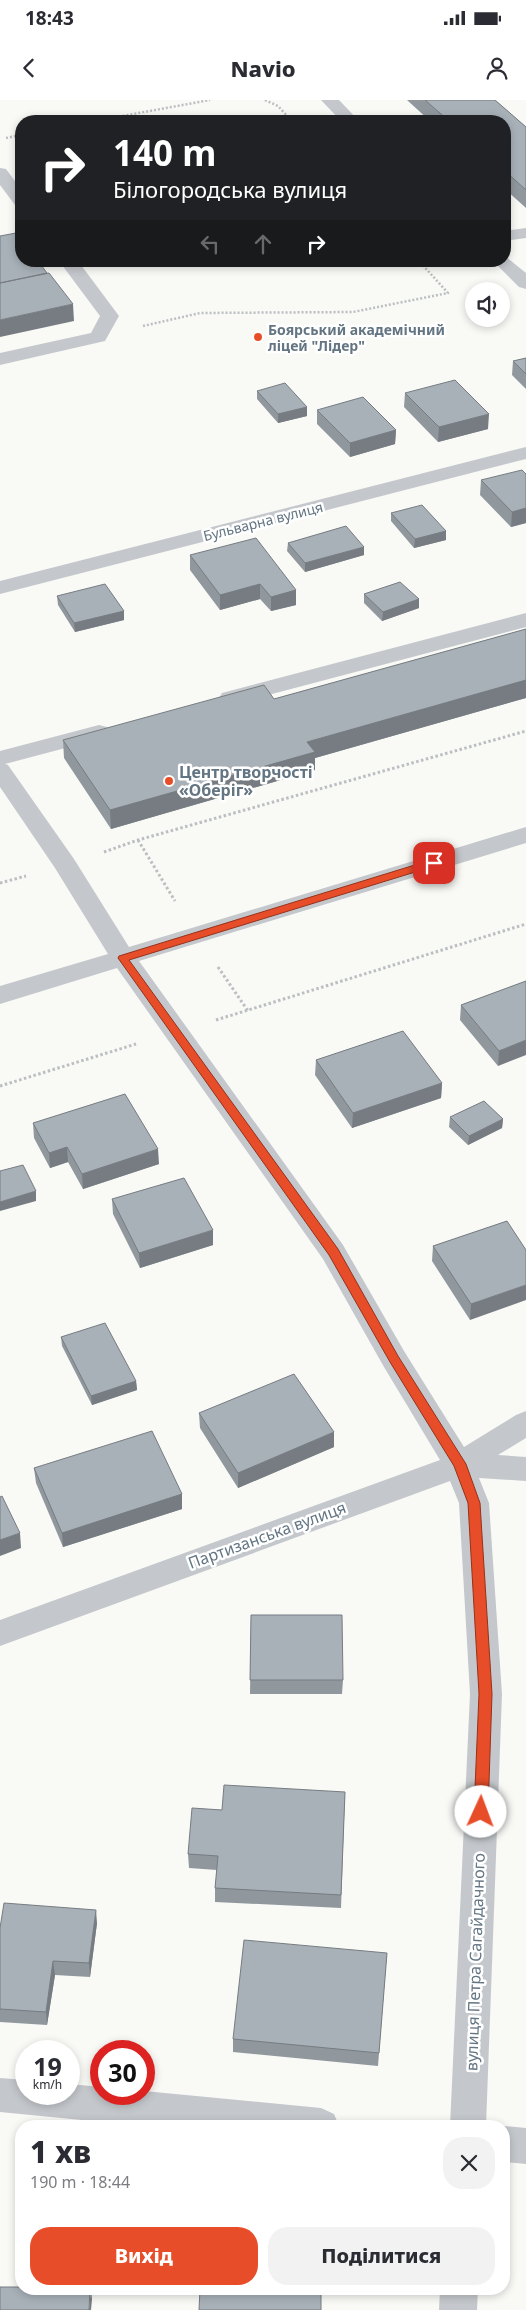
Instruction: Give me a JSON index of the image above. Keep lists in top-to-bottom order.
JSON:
{
  "streets": {
    "street": ["Бульварна вулиця", "Партизанська вулиця", "вулиця Петра Сагайдачного"]
  },
  "crossings": [
    ["Партизанська вулиця", "вулиця Петра Сагайдачного"]
  ],
  "places": ["Боярський академічний ліцей \"Лідер\"", "Центр творчості «Оберіг»"],
  "page": {
    "status": "18:43",
    "header": "Navio",
    "turn": ["140 m", "Білогородська вулиця"],
    "speed": "19 km/h",
    "limit": "30",
    "heading": ["1 хв", "190 m · 18:44"],
    "buttons": ["Вихід", "Поділитися"]
  }
}
